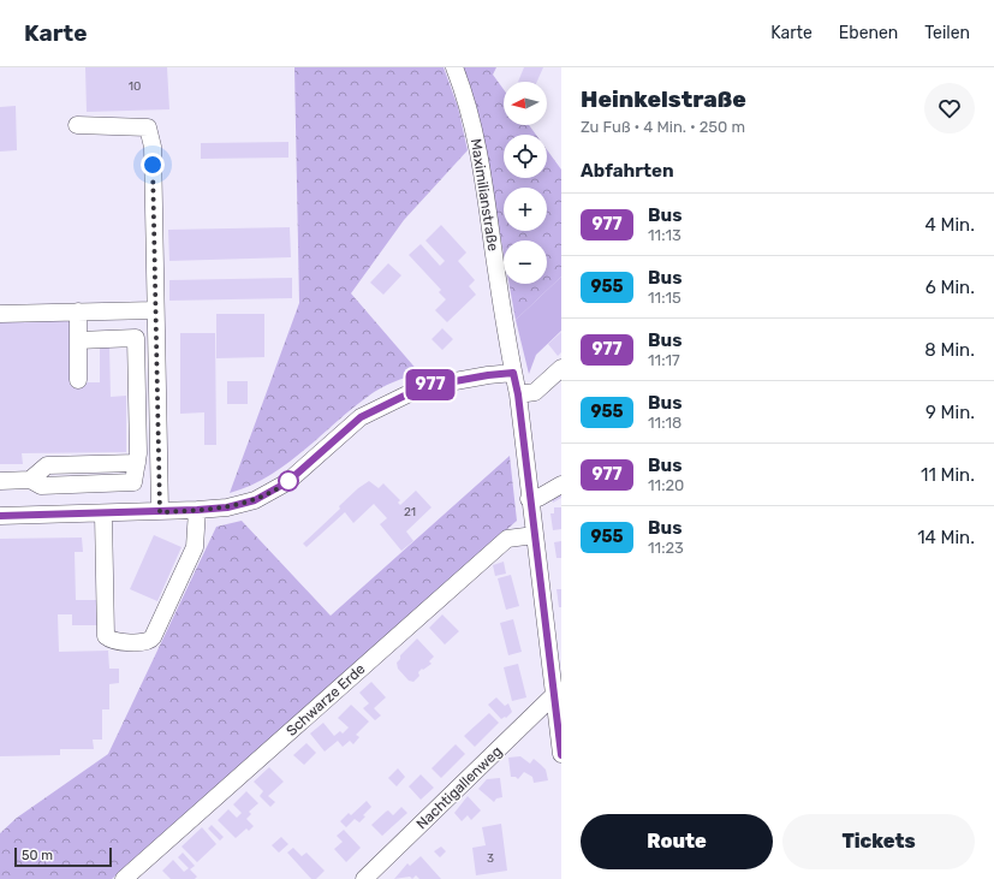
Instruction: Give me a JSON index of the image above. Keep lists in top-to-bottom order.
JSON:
{
  "streets": {
    "street": ["Maximilianstraße", "Schwarze Erde", "Nachtigallenweg"]
  },
  "crossings": [
    ["Maximilianstraße", "Schwarze Erde"],
    ["Maximilianstraße", "Nachtigallenweg"]
  ],
  "lines": ["bus line 977"],
  "house_numbers": ["10", "21", "3"],
  "scale_bar": "50 m",
  "north": "left",
  "page": {
    "header": "Karte",
    "nav": ["Karte", "Ebenen", "Teilen"],
    "on_map": "977",
    "heading": [
      ["Heinkelstraße", "Zu Fuß · 4 Min. · 250 m"],
      "Abfahrten"
    ],
    "map_buttons": ["+", "−"],
    "list": [
      {
        "mark": "977",
        "name": "Bus",
        "note": "11:13",
        "value": "4 Min."
      },
      {
        "mark": "955",
        "name": "Bus",
        "note": "11:15",
        "value": "6 Min."
      },
      {
        "mark": "977",
        "name": "Bus",
        "note": "11:17",
        "value": "8 Min."
      },
      {
        "mark": "955",
        "name": "Bus",
        "note": "11:18",
        "value": "9 Min."
      },
      {
        "mark": "977",
        "name": "Bus",
        "note": "11:20",
        "value": "11 Min."
      },
      {
        "mark": "955",
        "name": "Bus",
        "note": "11:23",
        "value": "14 Min."
      }
    ],
    "buttons": ["Route", "Tickets"],
    "scale": "50 m"
  }
}
